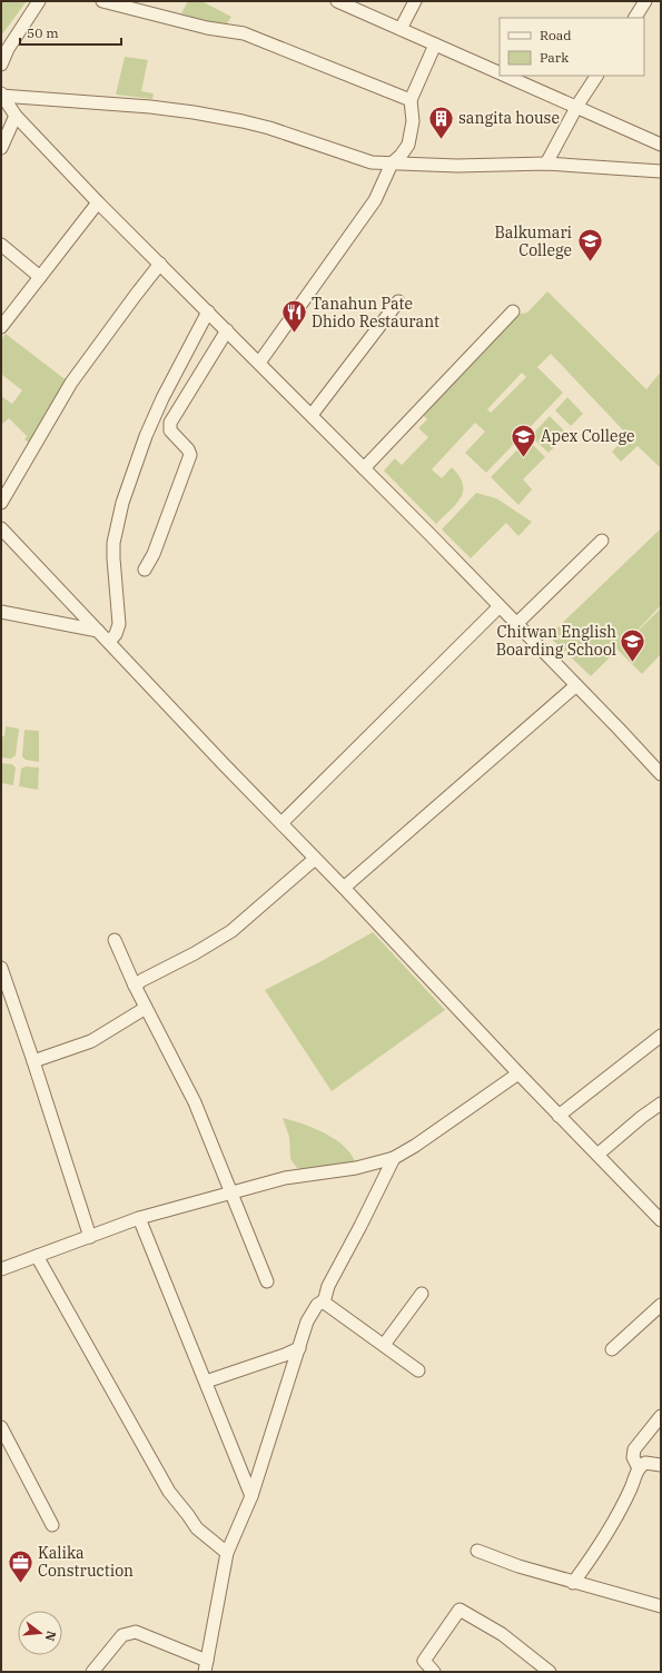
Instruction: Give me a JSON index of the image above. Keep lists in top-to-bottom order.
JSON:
{
  "places": {
    "building": ["sangita house"],
    "school or university": ["Balkumari College", "Apex College", "Chitwan English Boarding School"],
    "restaurant": ["Tanahun Pate Dhido Restaurant"],
    "office": ["Kalika Construction"]
  },
  "legend": ["Road", "Park"],
  "scale_bar": "50 m",
  "north": "right"
}
